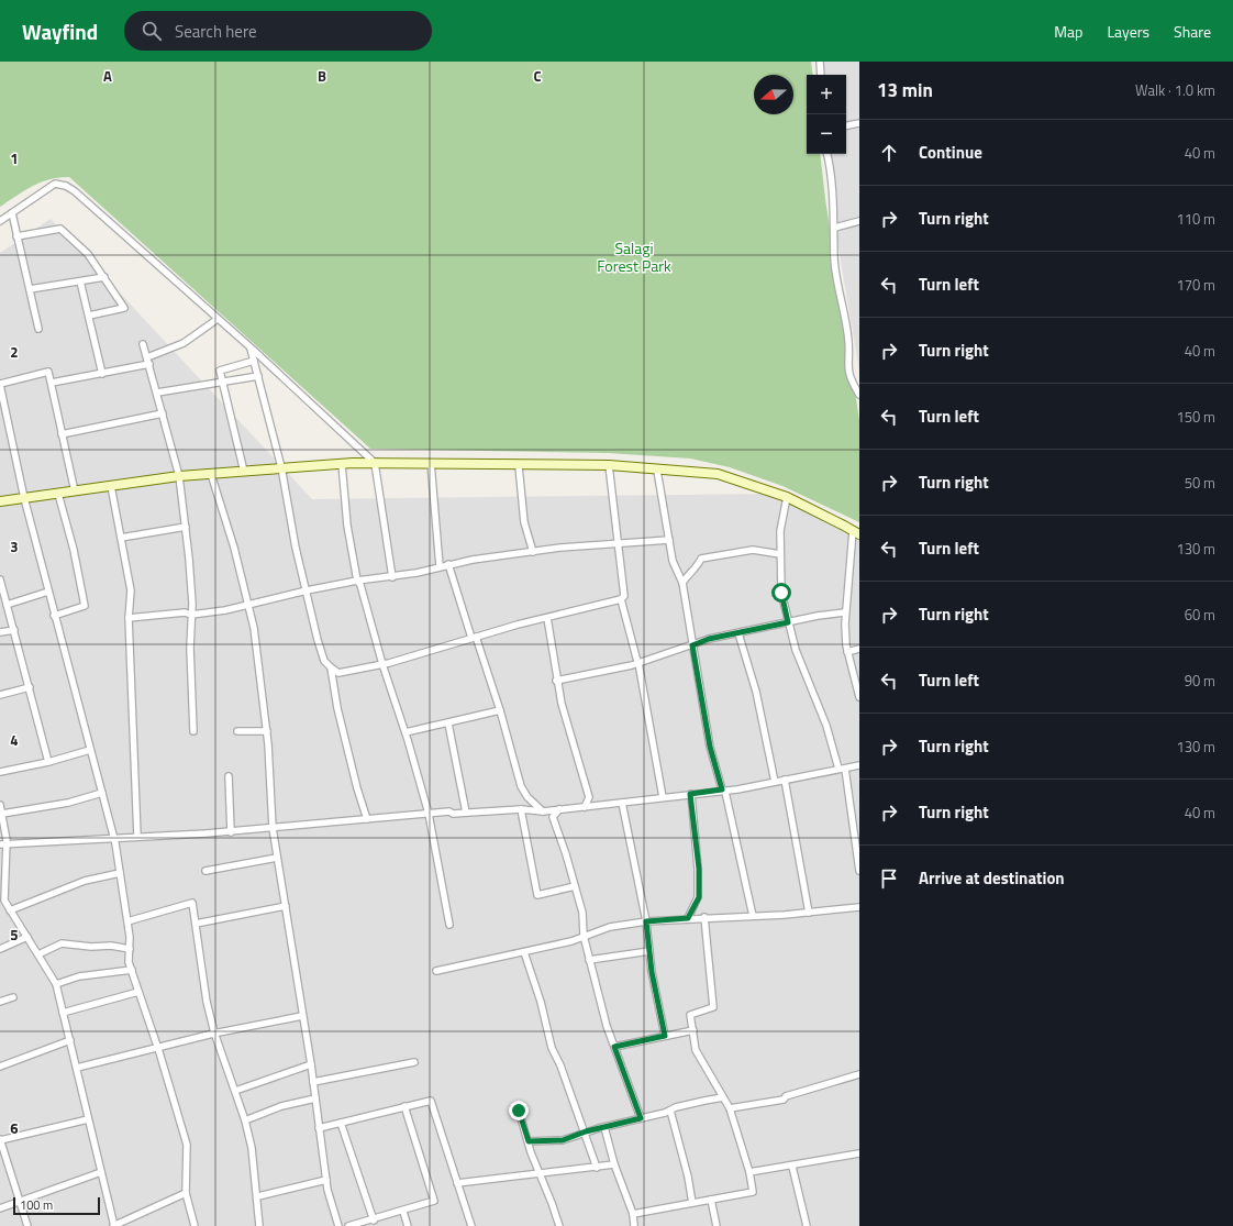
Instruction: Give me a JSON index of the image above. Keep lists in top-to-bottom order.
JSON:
{
  "parks": ["Salagi Forest Park"],
  "scale_bar": "100 m",
  "north": "left",
  "page": {
    "header": "Wayfind",
    "search": "Search here",
    "nav": ["Map", "Layers", "Share"],
    "heading": ["13 min", "Walk · 1.0 km"],
    "map_buttons": ["+", "−"],
    "list": [
      ["Continue", "40 m"],
      ["Turn right", "110 m"],
      ["Turn left", "170 m"],
      ["Turn right", "40 m"],
      ["Turn left", "150 m"],
      ["Turn right", "50 m"],
      ["Turn left", "130 m"],
      ["Turn right", "60 m"],
      ["Turn left", "90 m"],
      ["Turn right", "130 m"],
      ["Turn right", "40 m"],
      "Arrive at destination"
    ],
    "scale": "100 m"
  },
  "grid": {
    "columns": ["A", "B", "C"],
    "rows": [
      "1",
      "2",
      "3",
      "4",
      "5",
      "6"
    ]
  }
}
